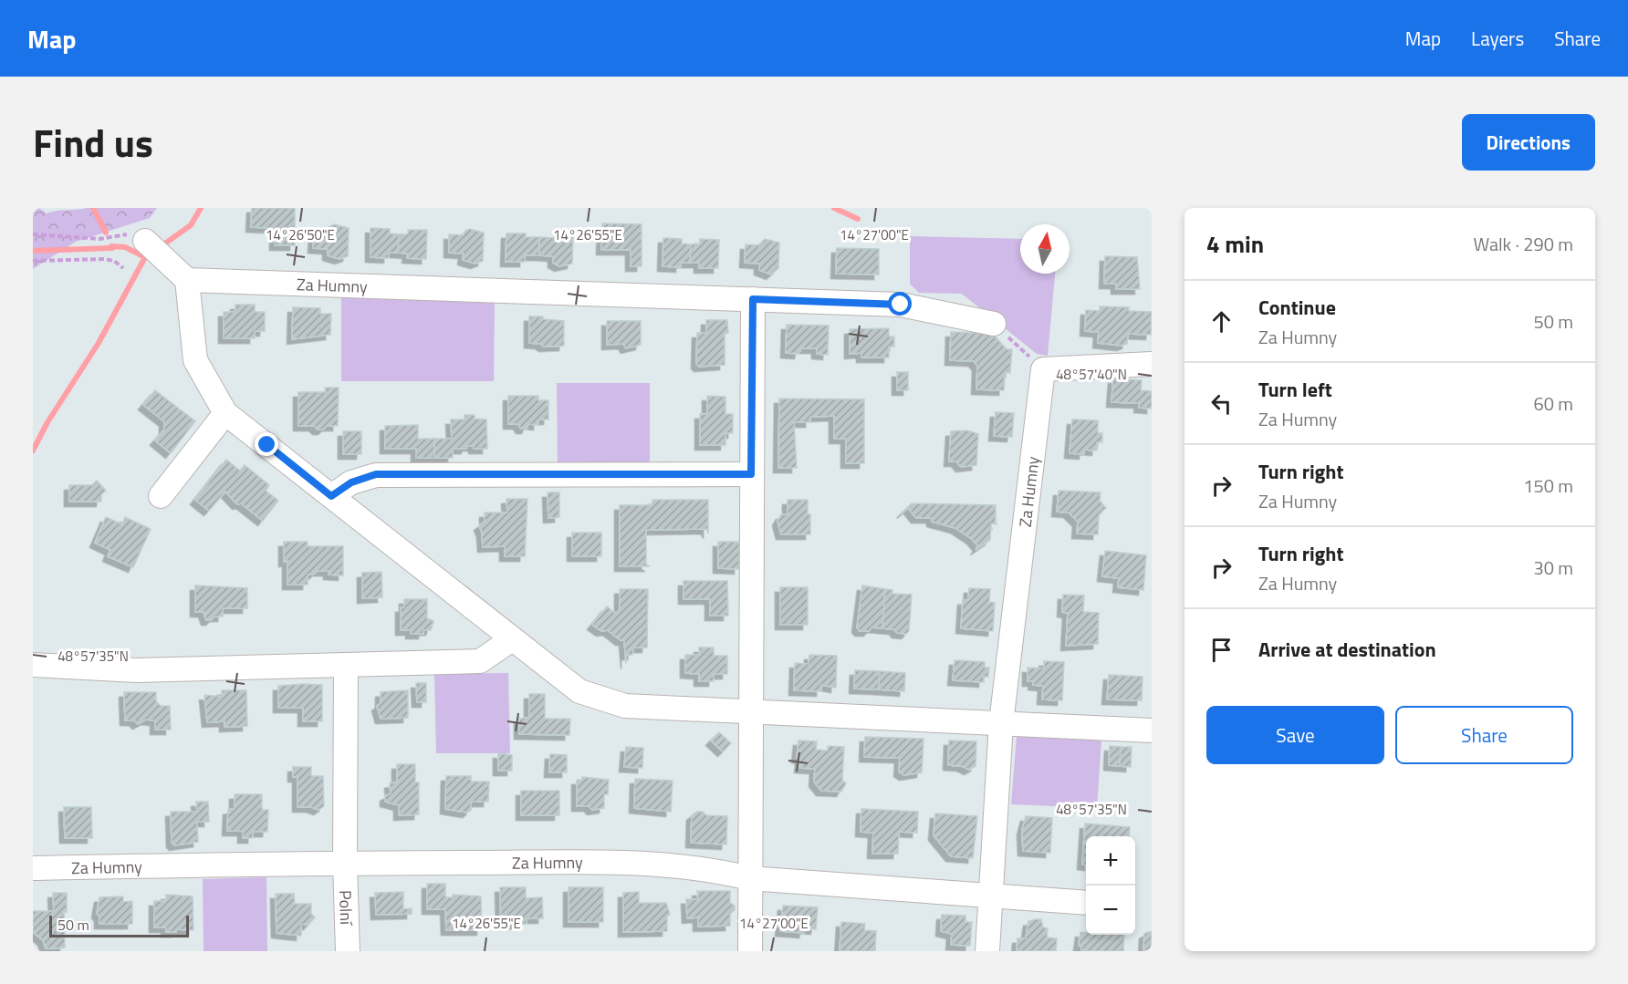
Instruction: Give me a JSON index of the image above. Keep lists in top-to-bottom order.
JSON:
{
  "streets": {
    "street": ["Za Humny", "Polní"]
  },
  "crossings": [
    ["Za Humny", "Polní"]
  ],
  "scale_bar": "50 m",
  "north": "top",
  "page": {
    "header": "Map",
    "nav": ["Map", "Layers", "Share"],
    "title": "Find us",
    "buttons": [
      "Directions",
      ["Save", "Share"]
    ],
    "heading": ["4 min", "Walk · 290 m"],
    "list": [
      ["Continue", "Za Humny", "50 m"],
      ["Turn left", "Za Humny", "60 m"],
      ["Turn right", "Za Humny", "150 m"],
      ["Turn right", "Za Humny", "30 m"],
      "Arrive at destination"
    ],
    "map_buttons": ["+", "−"],
    "scale": "50 m"
  },
  "coordinates": [
    "14°26'50\"E",
    "14°26'55\"E",
    "14°27'00\"E",
    "48°57'40\"N",
    "48°57'35\"N"
  ]
}
